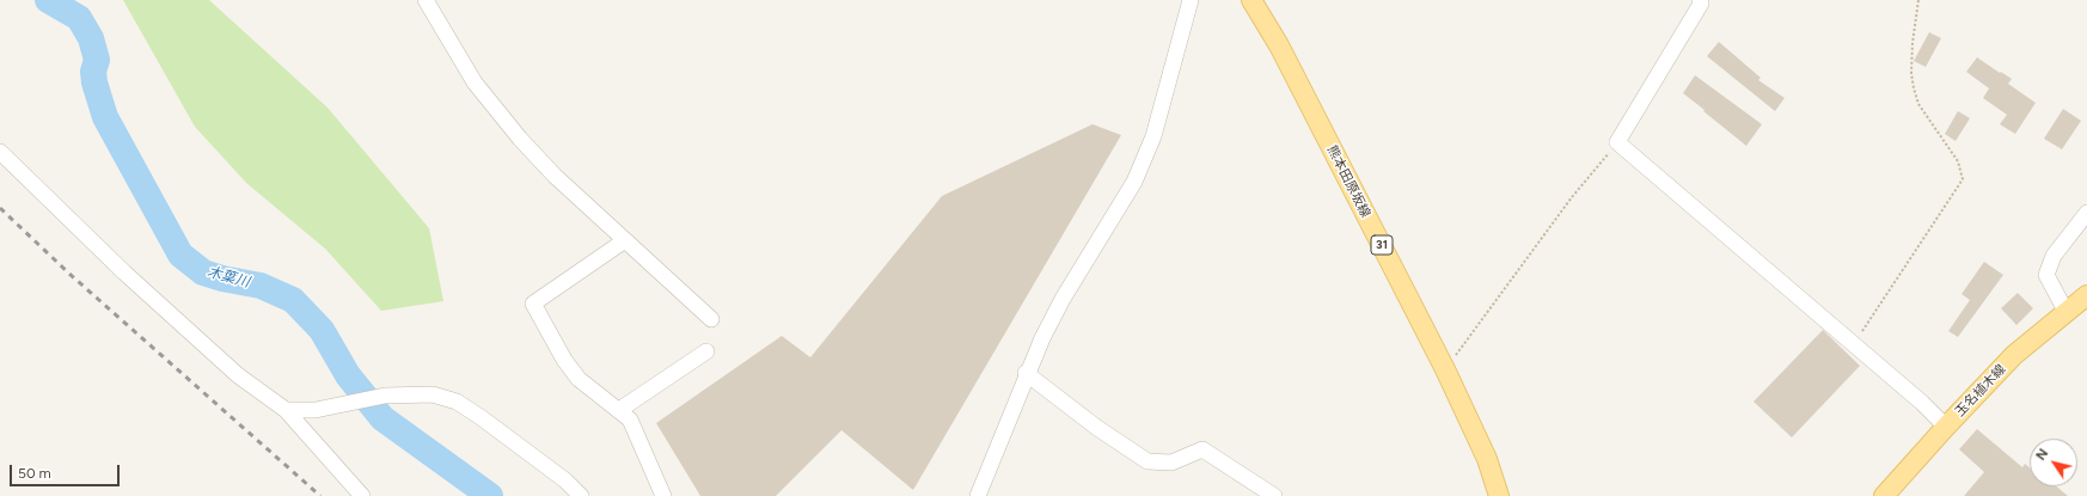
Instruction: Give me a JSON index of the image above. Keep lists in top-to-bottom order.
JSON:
{
  "streets": {
    "main road": ["熊本田原坂線", "31", "玉名植木線"]
  },
  "water": ["木葉川"],
  "scale_bar": "50 m",
  "north": "top left"
}
